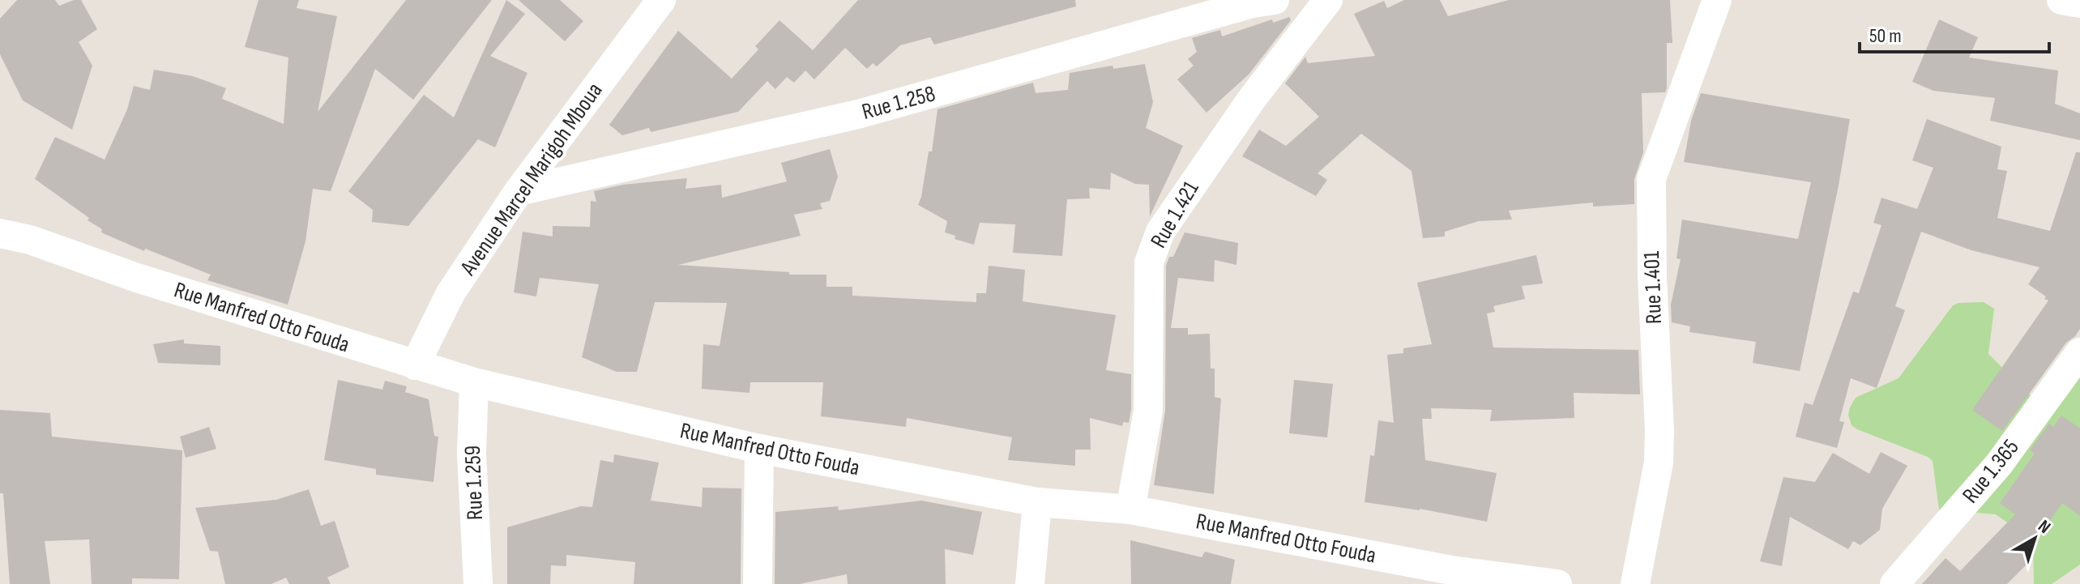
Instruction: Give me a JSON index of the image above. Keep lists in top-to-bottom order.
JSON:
{
  "streets": {
    "street": [
      "Rue 1.258",
      "Avenue Marcel Marigoh Mboua",
      "Rue 1.421",
      "Rue 1.401",
      "Rue Manfred Otto Fouda",
      "Rue 1.365",
      "Rue 1.259"
    ]
  },
  "crossings": [
    ["Rue 1.258", "Avenue Marcel Marigoh Mboua"],
    ["Avenue Marcel Marigoh Mboua", "Rue Manfred Otto Fouda"],
    ["Rue 1.421", "Rue Manfred Otto Fouda"],
    ["Rue Manfred Otto Fouda", "Rue 1.259"]
  ],
  "scale_bar": "50 m",
  "north": "top right"
}
